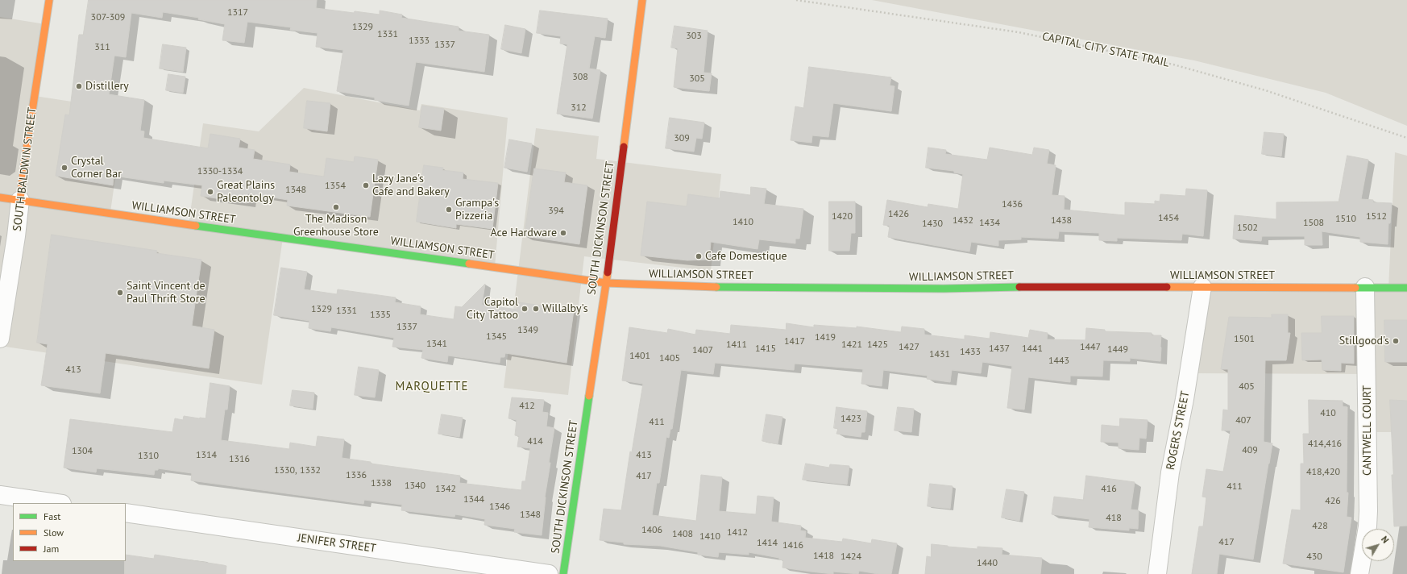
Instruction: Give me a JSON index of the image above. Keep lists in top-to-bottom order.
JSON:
{
  "streets": {
    "street": [
      "SOUTH BALDWIN STREET",
      "WILLIAMSON STREET",
      "SOUTH DICKINSON STREET",
      "ROGERS STREET",
      "CANTWELL COURT",
      "JENIFER STREET"
    ],
    "path": ["CAPITAL CITY STATE TRAIL"]
  },
  "crossings": [
    ["SOUTH BALDWIN STREET", "WILLIAMSON STREET"],
    ["WILLIAMSON STREET", "SOUTH DICKINSON STREET"],
    ["WILLIAMSON STREET", "ROGERS STREET"],
    ["WILLIAMSON STREET", "CANTWELL COURT"]
  ],
  "districts": ["MARQUETTE"],
  "places": [
    "Distillery",
    "Crystal Corner Bar",
    "Lazy Jane's Cafe and Bakery",
    "Great Plains Paleontolgy",
    "The Madison Greenhouse Store",
    "Grampa's Pizzeria",
    "Ace Hardware",
    "Cafe Domestique",
    "Saint Vincent de Paul Thrift Store",
    "Capitol City Tattoo",
    "Willalby's",
    "Stillgood's"
  ],
  "house_numbers": [
    "1317",
    "307-309",
    "1329",
    "1331",
    "303",
    "1333",
    "1337",
    "311",
    "308",
    "305",
    "312",
    "309",
    "1330-1334",
    "1354",
    "1348",
    "1436",
    "394",
    "1426",
    "1420",
    "1512",
    "1454",
    "1510",
    "1432",
    "1438",
    "1410",
    "1434",
    "1508",
    "1430",
    "1502",
    "1329",
    "1331",
    "1335",
    "1337",
    "1349",
    "1345",
    "1419",
    "1501",
    "1417",
    "1341",
    "1411",
    "1421",
    "1425",
    "1427",
    "1447",
    "1415",
    "1437",
    "1441",
    "1449",
    "1407",
    "1433",
    "1431",
    "1401",
    "1405",
    "1443",
    "413",
    "405",
    "412",
    "410",
    "1423",
    "407",
    "411",
    "414",
    "414,416",
    "409",
    "1304",
    "1314",
    "413",
    "1310",
    "1316",
    "1330, 1332",
    "418,420",
    "1336",
    "417",
    "1338",
    "1340",
    "411",
    "1342",
    "416",
    "1344",
    "426",
    "1346",
    "1348",
    "418",
    "428",
    "1406",
    "1412",
    "1408",
    "1410",
    "417",
    "1414",
    "1416",
    "1418",
    "1424",
    "430",
    "1440"
  ],
  "legend": ["Fast", "Slow", "Jam"],
  "north": "top right"
}
